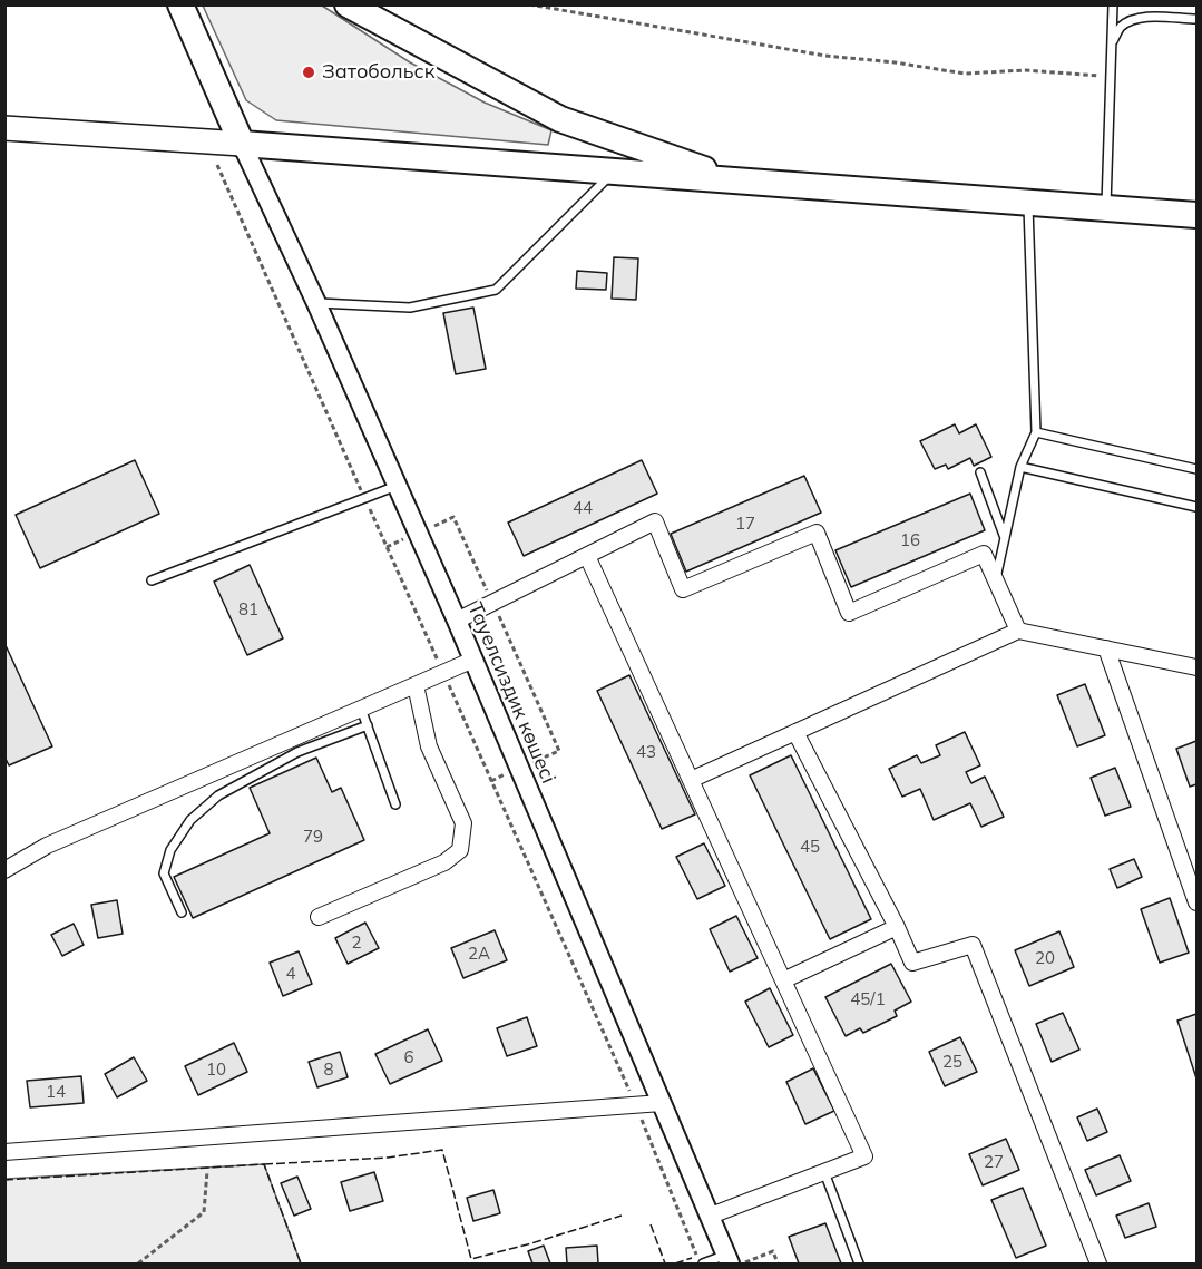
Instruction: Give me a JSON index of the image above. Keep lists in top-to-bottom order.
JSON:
{
  "streets": {
    "street": ["Тауелсиздик көшесі"]
  },
  "places": ["Затобольск"],
  "house_numbers": [
    "44",
    "17",
    "16",
    "81",
    "43",
    "79",
    "45",
    "2",
    "2А",
    "20",
    "4",
    "45/1",
    "6",
    "25",
    "10",
    "8",
    "14",
    "27"
  ]
}
